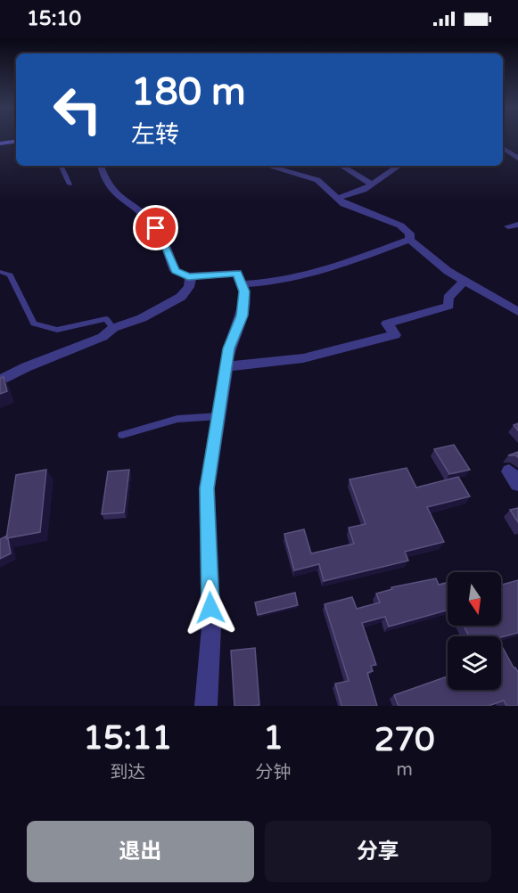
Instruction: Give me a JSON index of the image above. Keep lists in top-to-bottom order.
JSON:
{
  "north": "bottom",
  "page": {
    "status": "15:10",
    "turn": ["180 m", "左转"],
    "eta": [
      "15:11",
      "到达",
      "1",
      "分钟",
      "270",
      "m"
    ],
    "buttons": ["退出", "分享"]
  }
}
